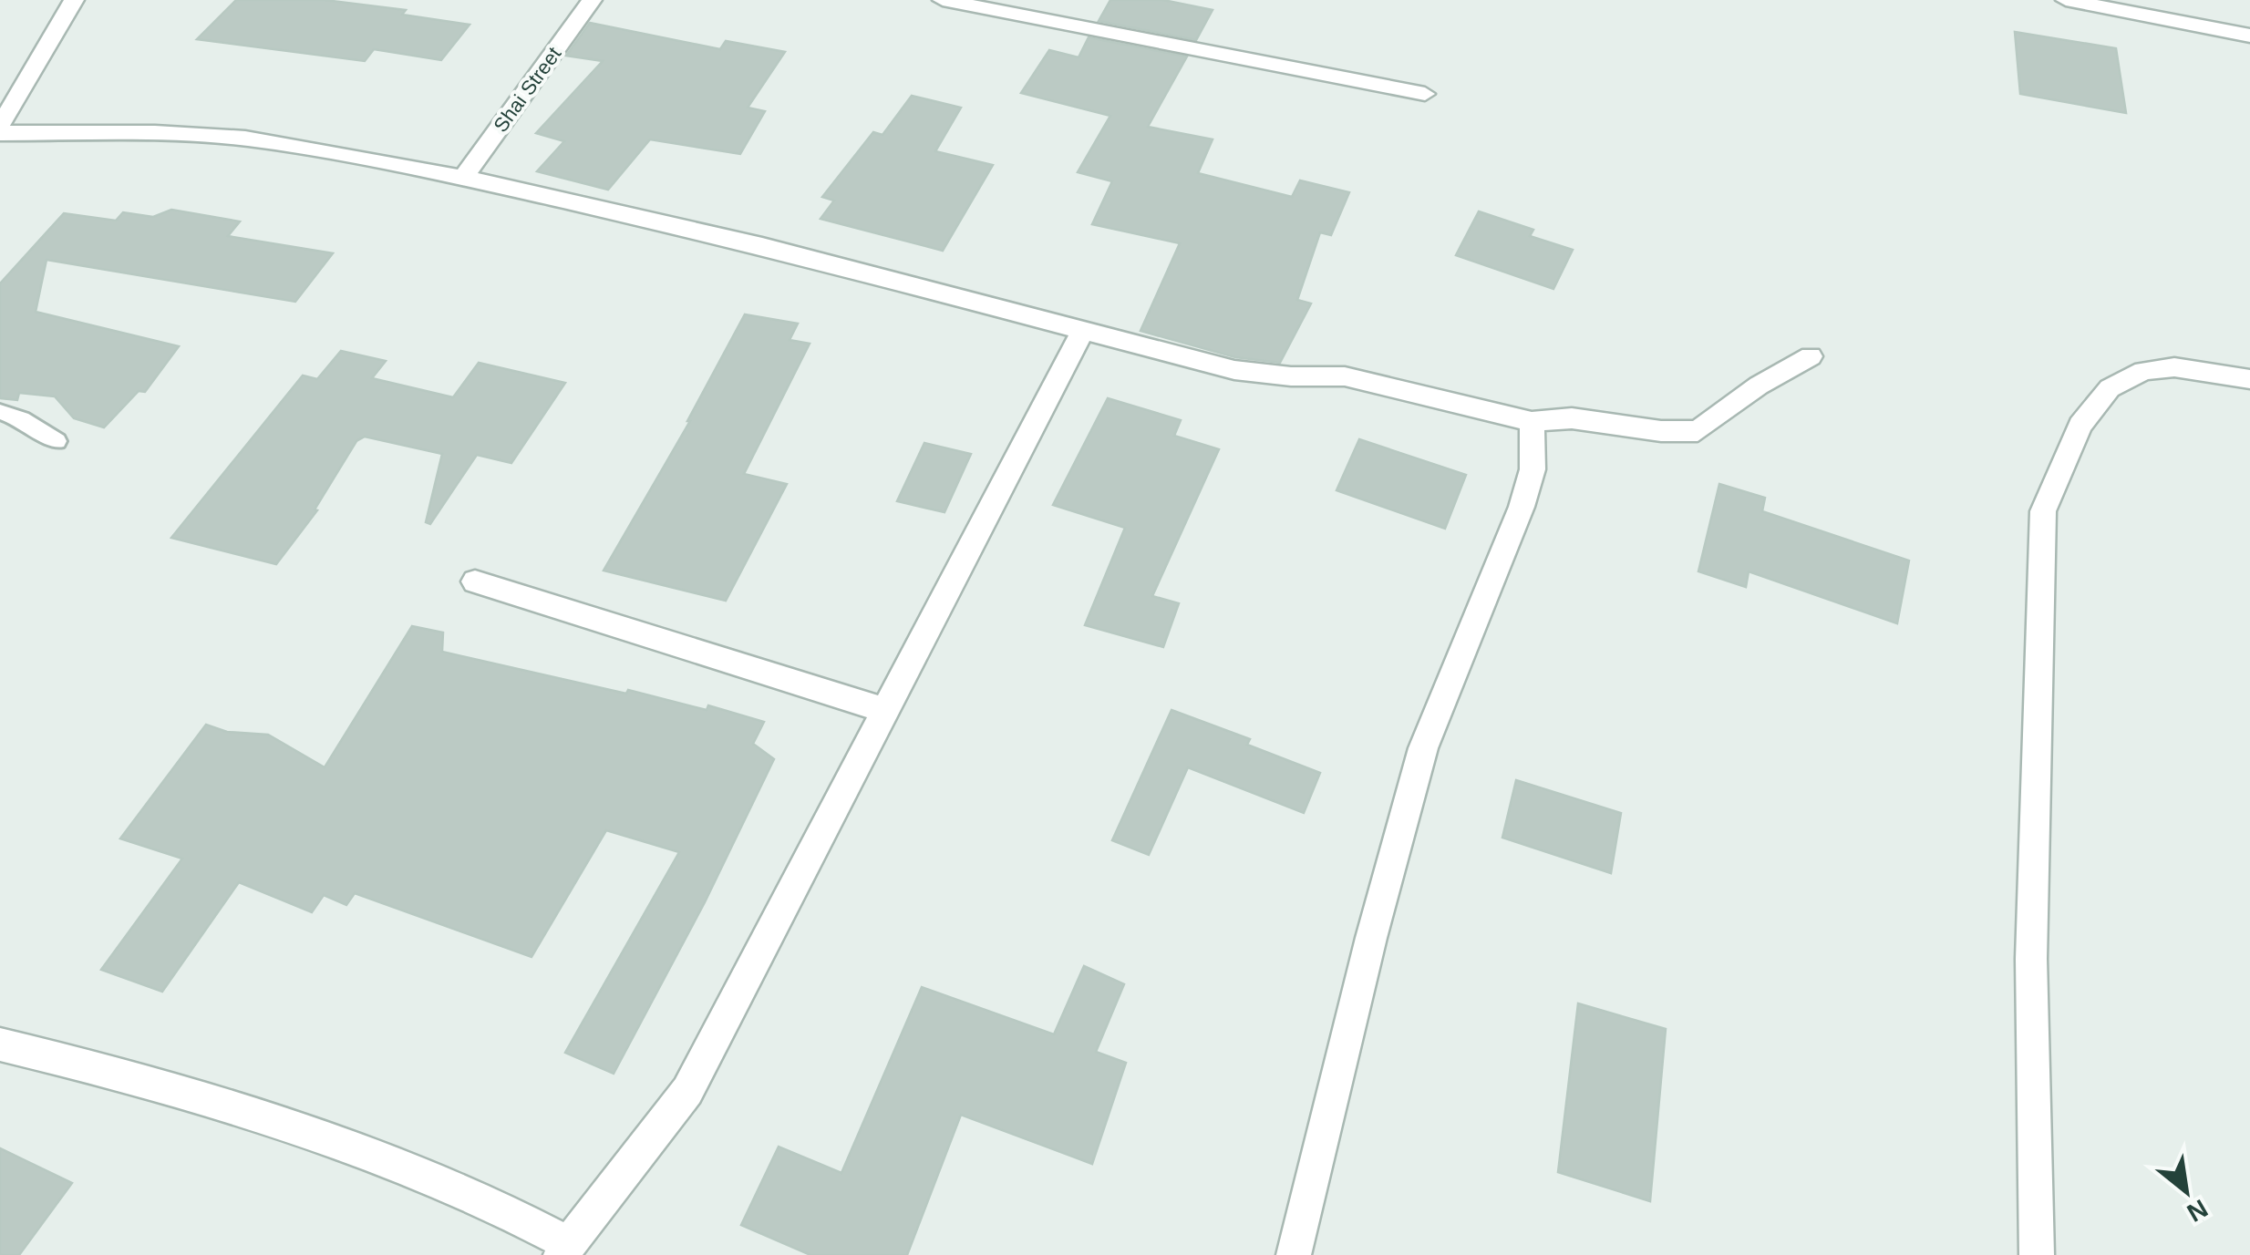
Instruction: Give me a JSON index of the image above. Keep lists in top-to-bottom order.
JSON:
{
  "streets": {
    "street": ["Shai Street"]
  },
  "north": "bottom right"
}
